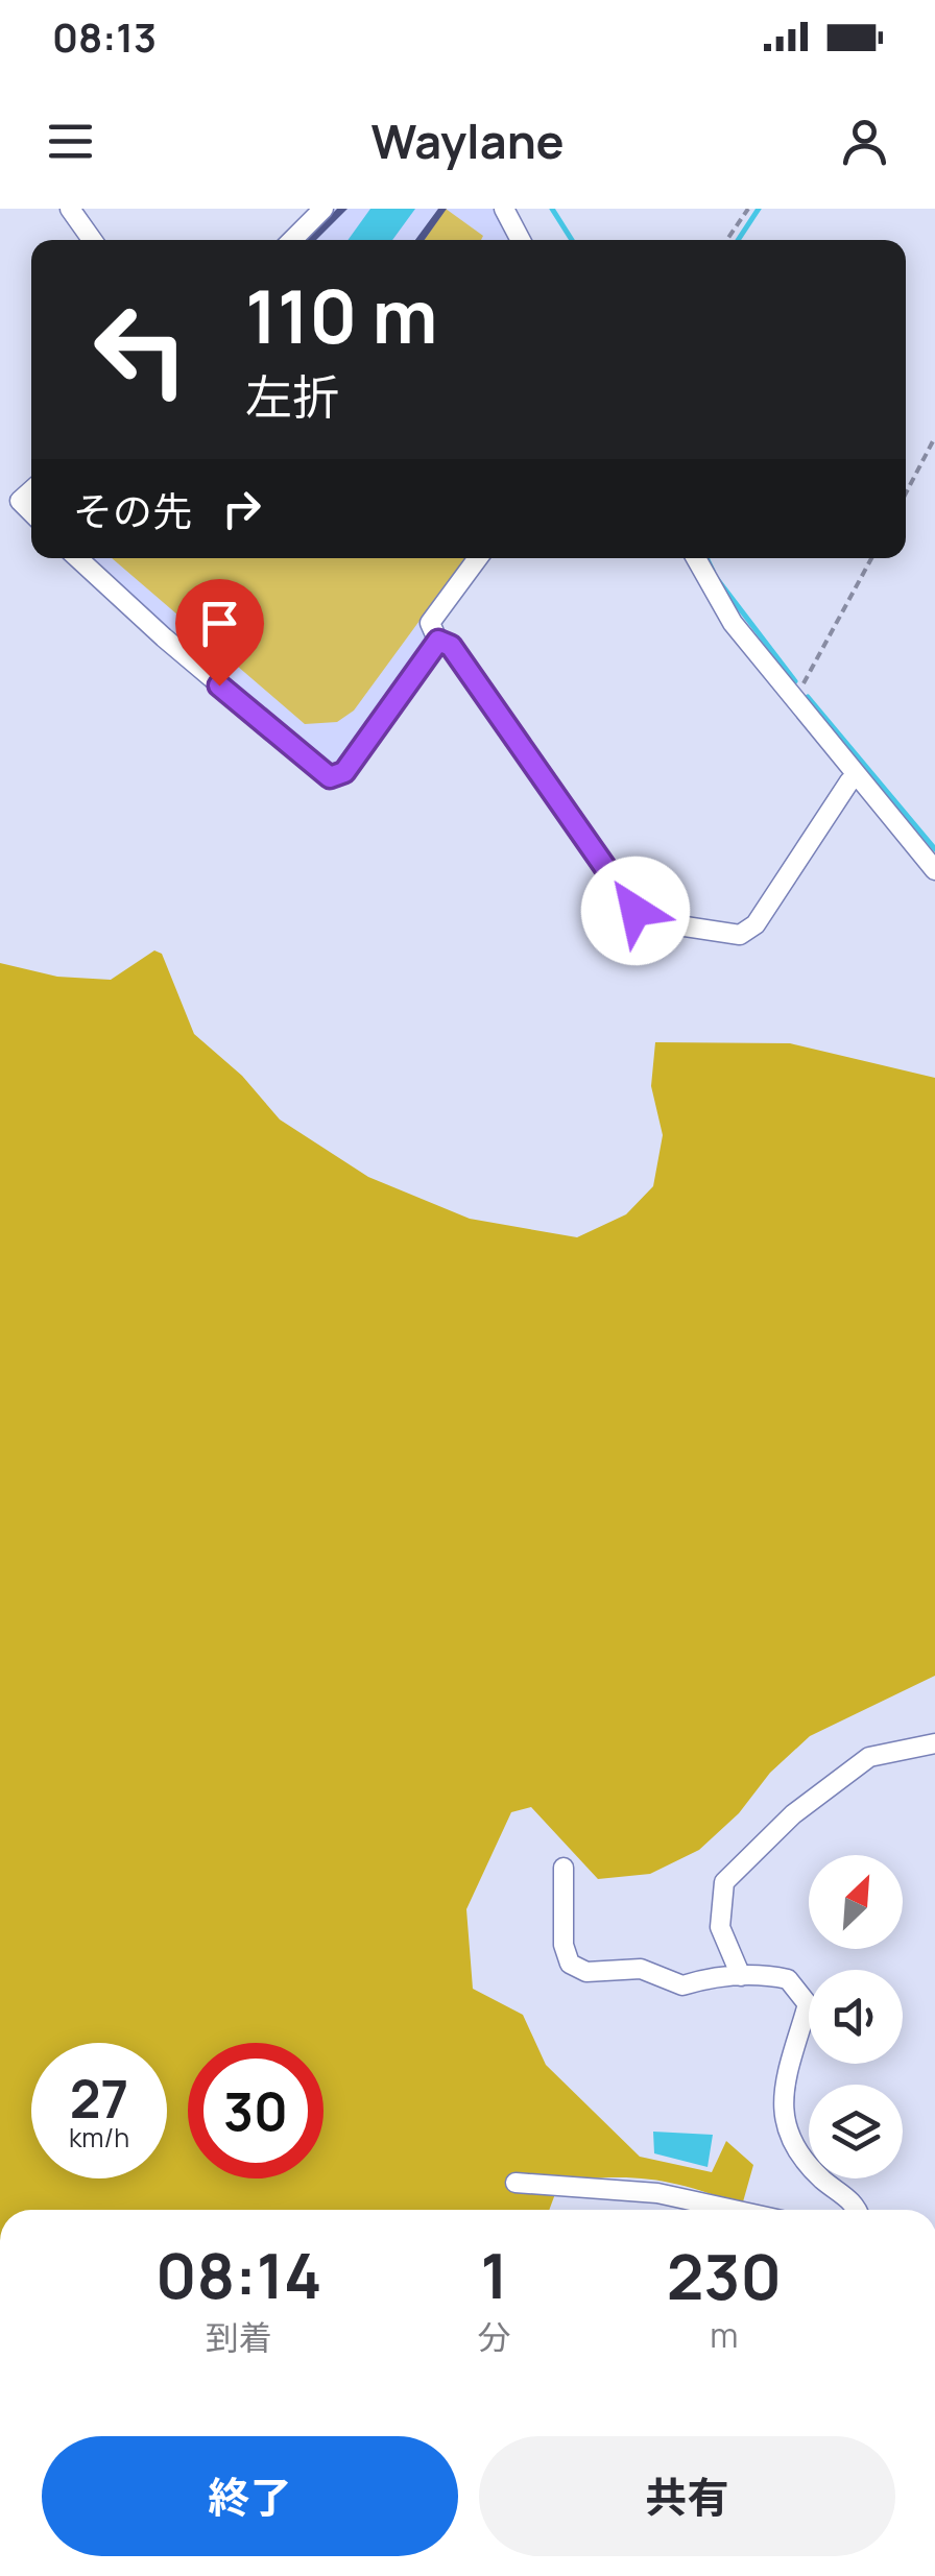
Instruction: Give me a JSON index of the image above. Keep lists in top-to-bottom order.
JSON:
{
  "north": "top right",
  "page": {
    "status": "08:13",
    "header": "Waylane",
    "turn": ["110 m", "左折"],
    "then": "その先",
    "speed": "27 km/h",
    "limit": "30",
    "eta": [
      "08:14",
      "到着",
      "1",
      "分",
      "230",
      "m"
    ],
    "buttons": ["終了", "共有"]
  }
}
